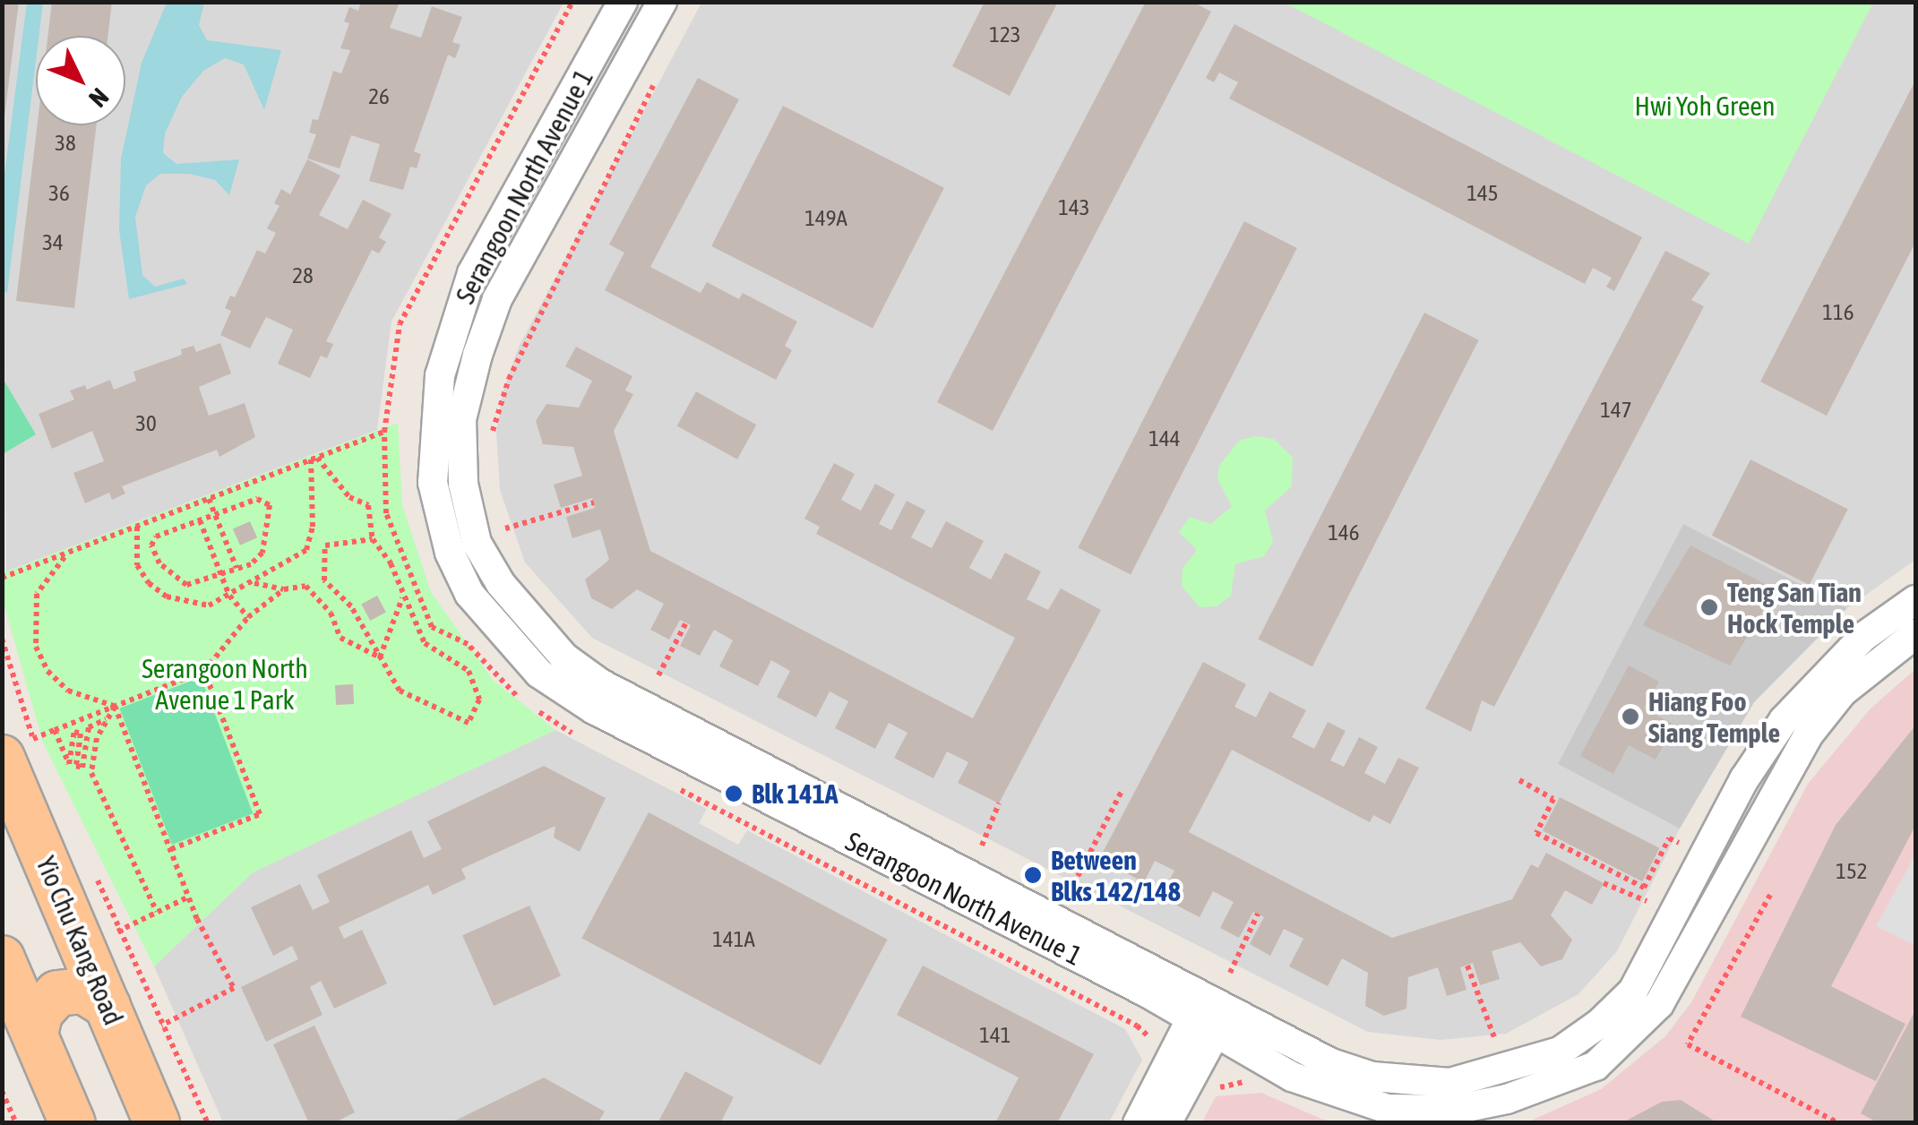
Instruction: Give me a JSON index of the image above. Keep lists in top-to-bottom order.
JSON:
{
  "streets": {
    "main road": ["Yio Chu Kang Road"],
    "street": ["Serangoon North Avenue 1"]
  },
  "parks": ["Hwi Yoh Green", "Serangoon North Avenue 1 Park"],
  "places": [
    "Teng San Tian Hock Temple",
    "Hiang Foo Siang Temple",
    "Blk 141A",
    "Between Blks 142/148"
  ],
  "house_numbers": [
    "123",
    "26",
    "38",
    "36",
    "145",
    "143",
    "149A",
    "34",
    "28",
    "116",
    "147",
    "30",
    "144",
    "146",
    "152",
    "141A",
    "141"
  ],
  "north": "bottom right"
}
